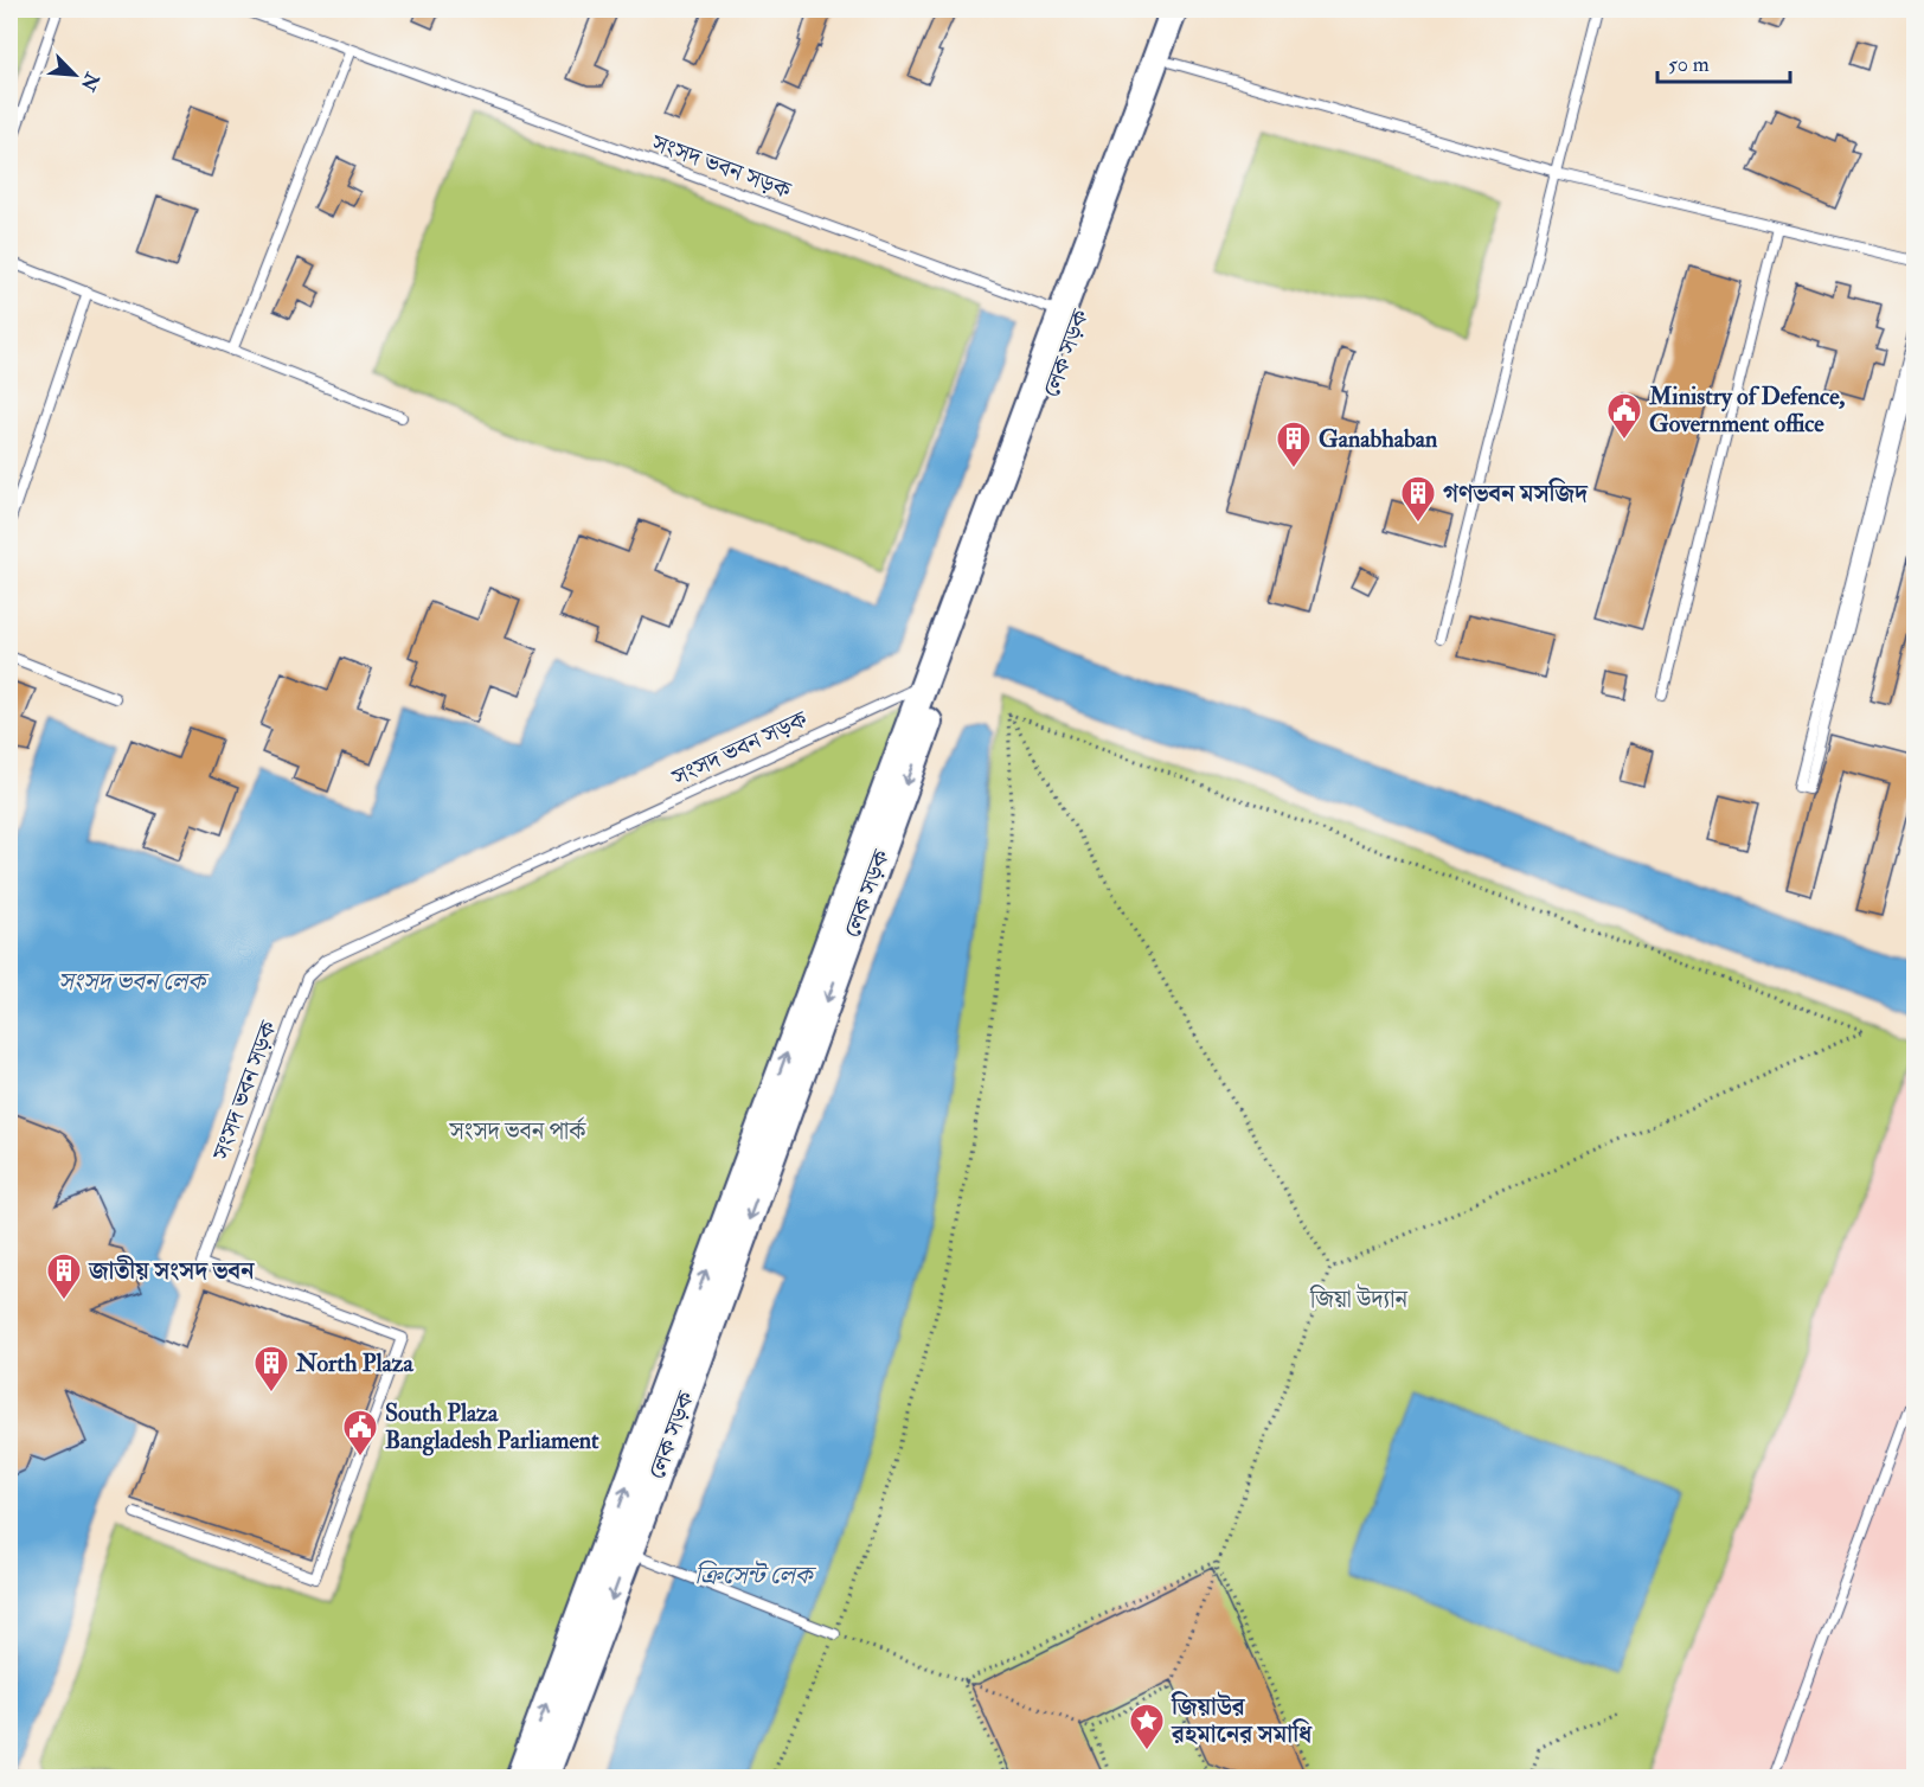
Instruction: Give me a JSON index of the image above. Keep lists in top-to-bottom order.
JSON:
{
  "streets": {
    "main road": ["লেক সড়ক"],
    "lane": ["সংসদ ভবন সড়ক"]
  },
  "crossings": [
    ["সংসদ ভবন সড়ক", "লেক সড়ক"]
  ],
  "water": ["সংসদ ভবন লেক", "ক্রিসেন্ট লেক"],
  "parks": ["সংসদ ভবন পার্ক", "জিয়া উদ্যান"],
  "places": {
    "public building": ["Ministry of Defence, Government office", "South Plaza Bangladesh Parliament"],
    "building": [
      "Ganabhaban",
      "গণভবন মসজিদ",
      "জাতীয় সংসদ ভবন",
      "North Plaza"
    ],
    "place": ["জিয়াউর রহমানের সমাধি"]
  },
  "scale_bar": "50 m",
  "north": "bottom right"
}
